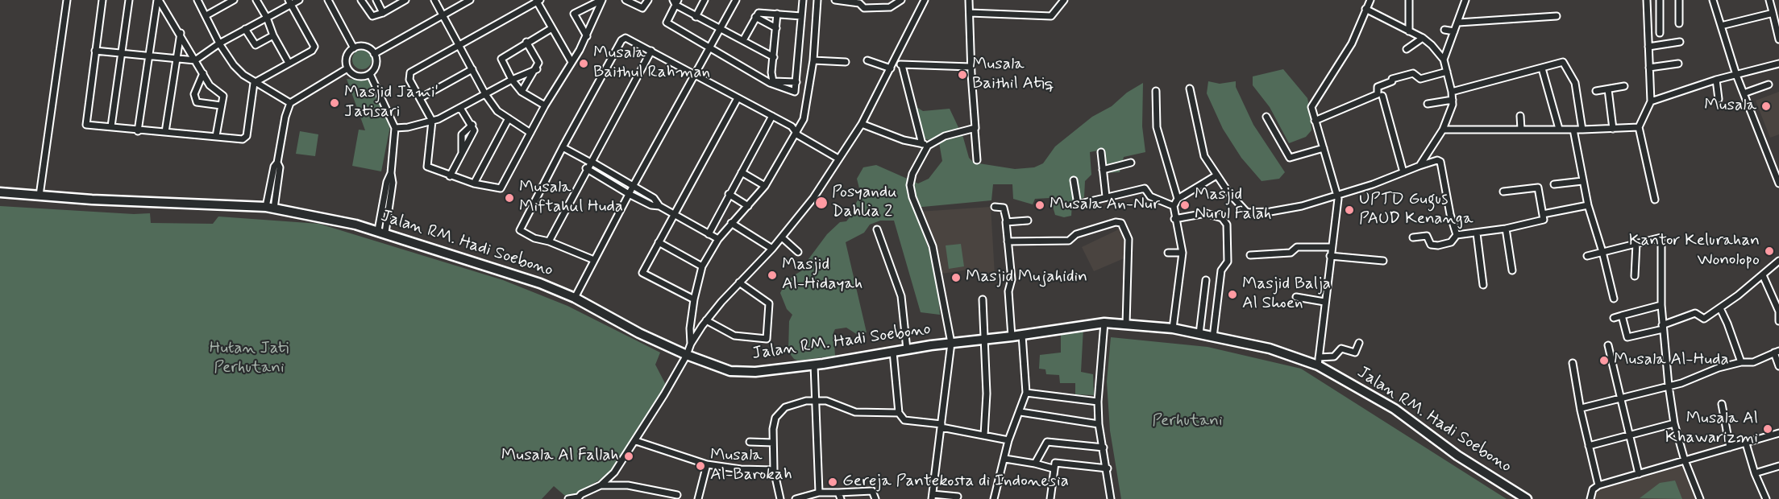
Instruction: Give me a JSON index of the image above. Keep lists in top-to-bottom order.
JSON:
{
  "streets": {
    "main road": ["Jalan RM. Hadi Soebono"]
  },
  "parks": ["Hutan Jati Perhutani", "Perhutani"],
  "places": [
    "Musala Baithul Rahman",
    "Musala Baithil Atiq",
    "Masjid Jami' Jatisari",
    "Musala",
    "Musala Miftahul Huda",
    "Posyandu Dahlia 2",
    "Musala An-Nur",
    "Masjid Nurul Falah",
    "UPTD Gugus PAUD Kenanga",
    "Kantor Kelurahan Wonolopo",
    "Masjid Al-Hidayah",
    "Masjid Mujahidin",
    "Masjid Balja Al Shoen",
    "Musala Al-Huda",
    "Musala Al Khawarizmi",
    "Musala Al Fallah",
    "Musala Al-Barokah",
    "Gereja Pantekosta di Indonesia"
  ]
}
